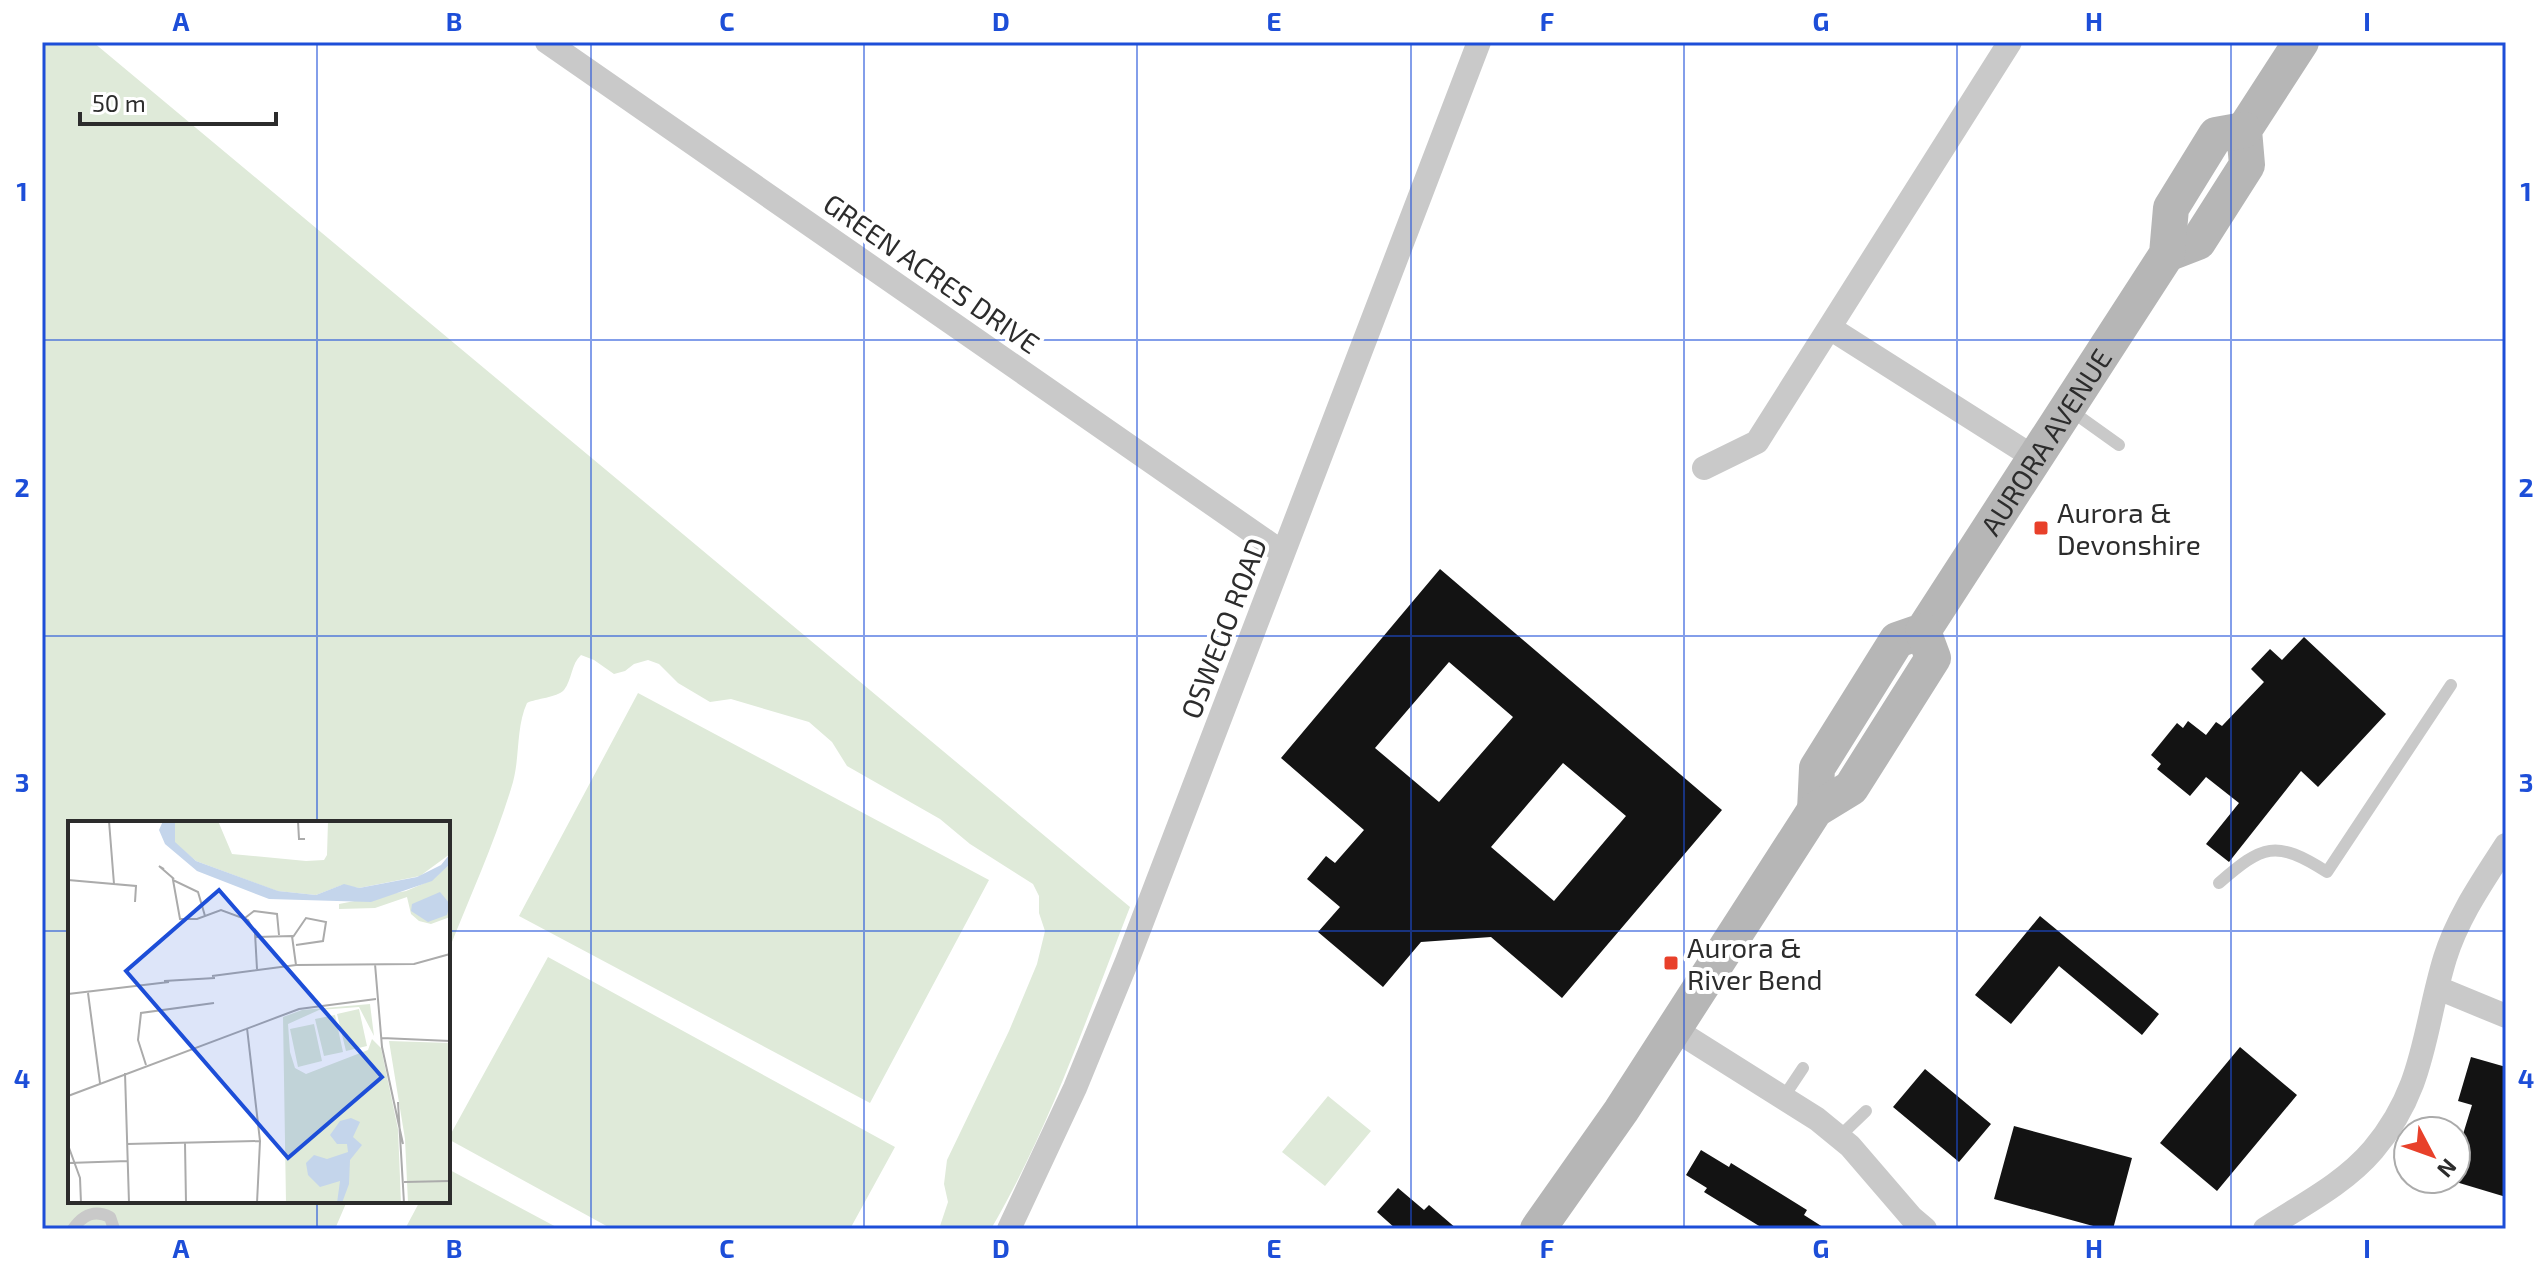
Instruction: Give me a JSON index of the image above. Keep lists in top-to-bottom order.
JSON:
{
  "streets": {
    "main road": ["AURORA AVENUE"],
    "street": ["GREEN ACRES DRIVE", "OSWEGO ROAD"]
  },
  "crossings": [
    ["GREEN ACRES DRIVE", "OSWEGO ROAD"]
  ],
  "places": {
    "transit": ["Aurora & Devonshire", "Aurora & River Bend"]
  },
  "scale_bar": "50 m",
  "north": "bottom right",
  "grid": {
    "columns": [
      "A",
      "B",
      "C",
      "D",
      "E",
      "F",
      "G",
      "H",
      "I"
    ],
    "rows": [
      "1",
      "2",
      "3",
      "4"
    ]
  }
}
